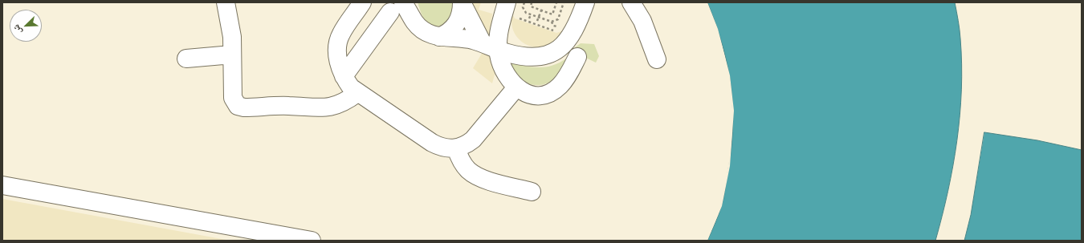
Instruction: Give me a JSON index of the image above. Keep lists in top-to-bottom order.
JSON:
{
  "north": "bottom left"
}
